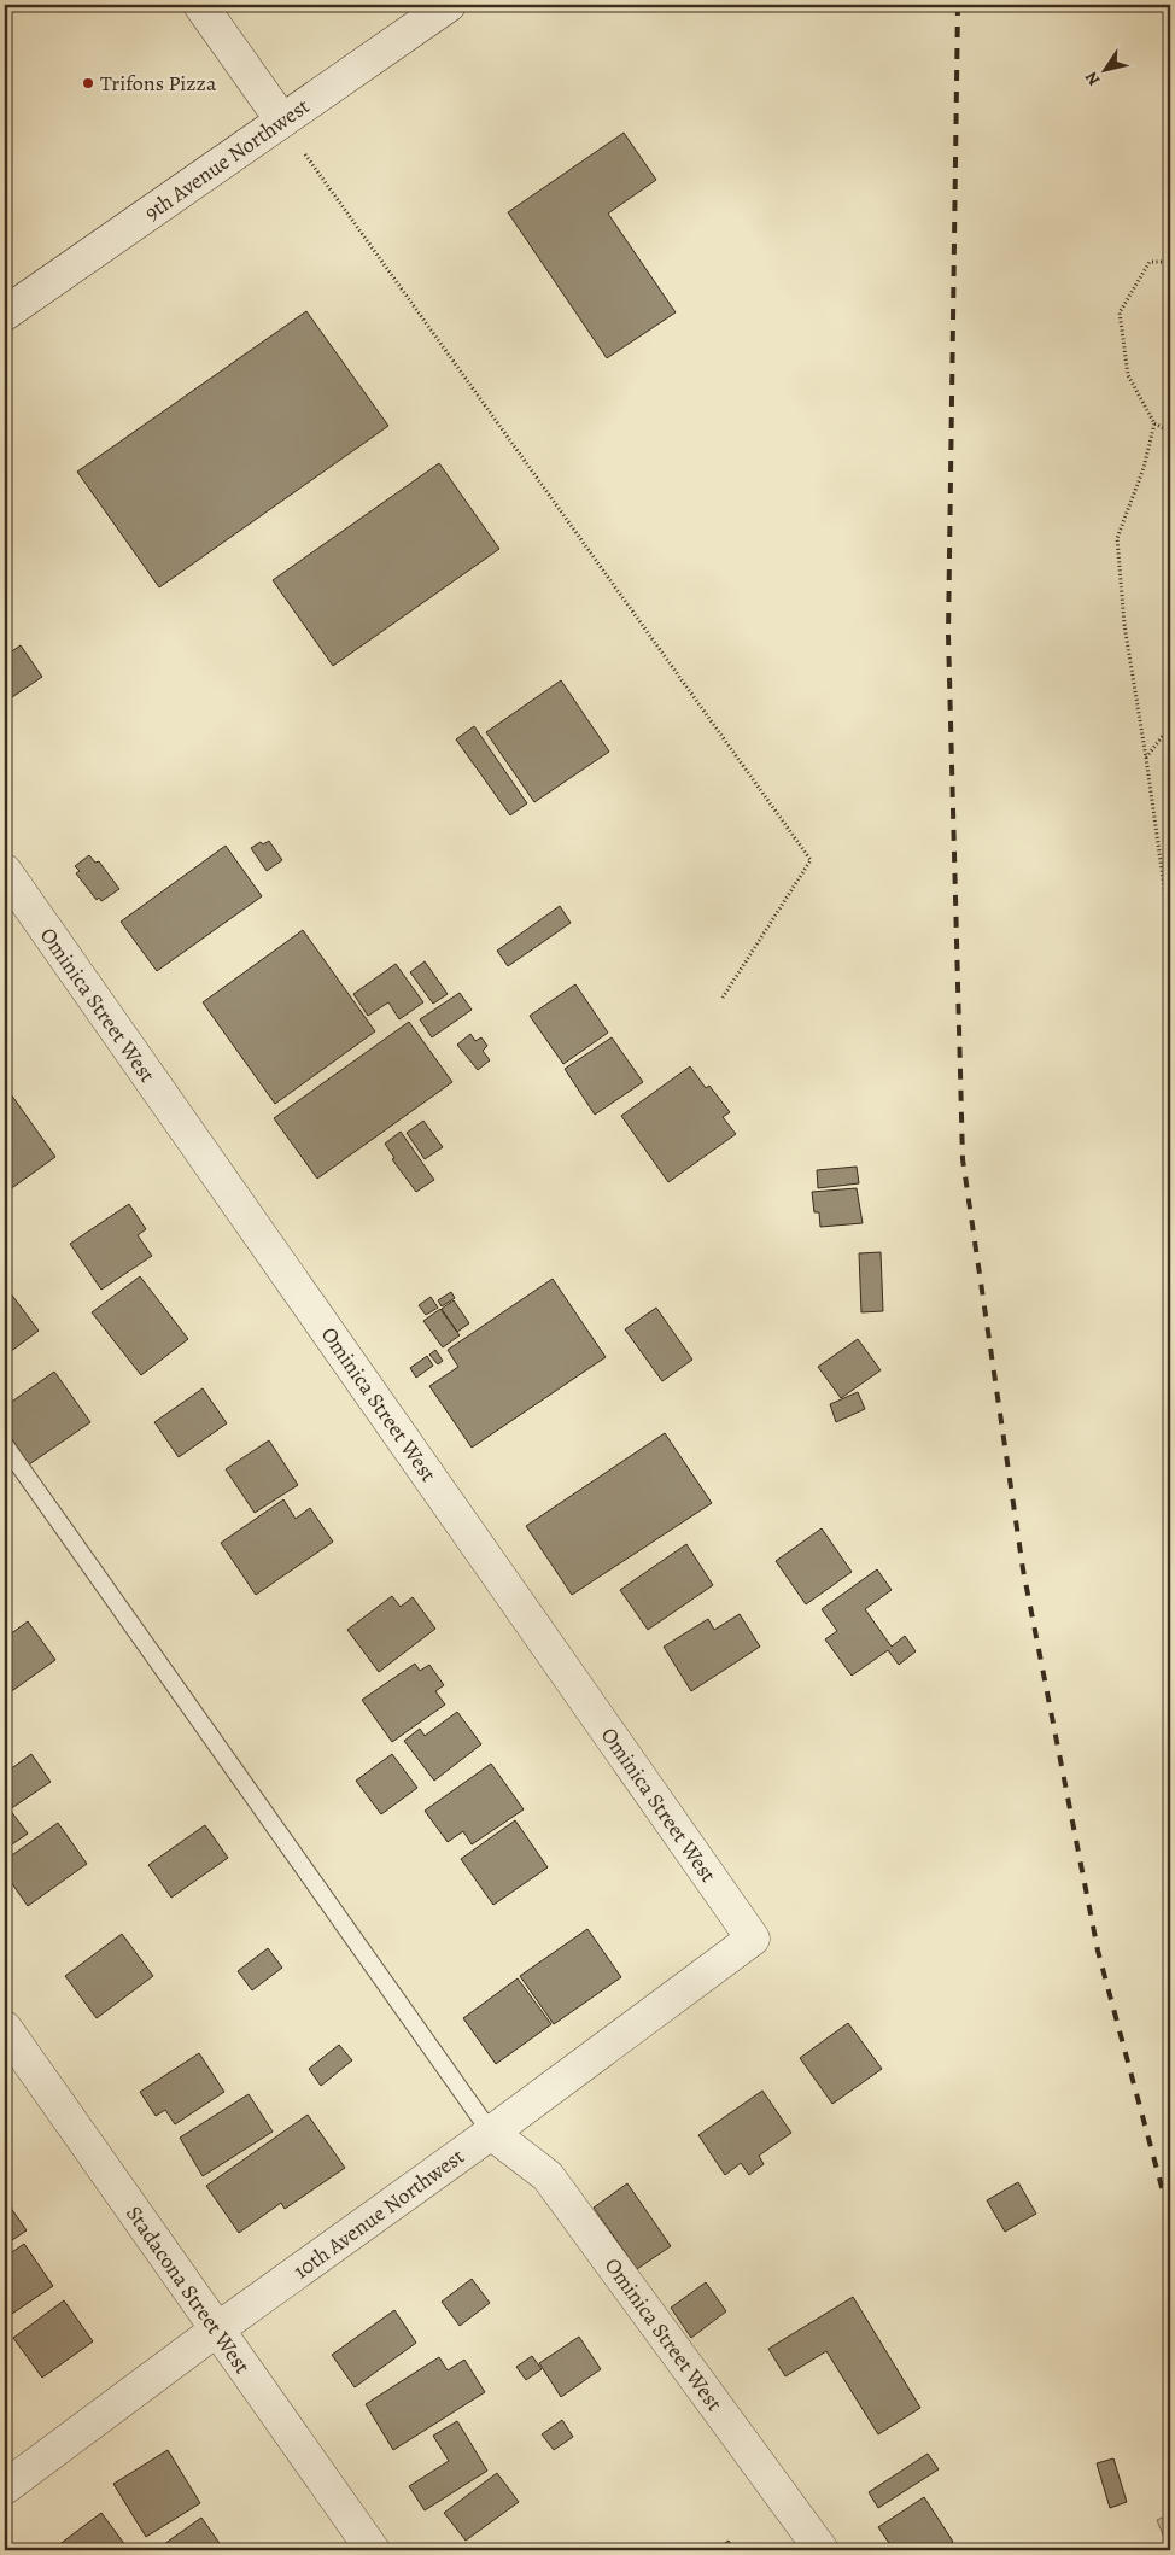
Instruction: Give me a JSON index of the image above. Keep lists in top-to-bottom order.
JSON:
{
  "streets": {
    "street": [
      "9th Avenue Northwest",
      "Ominica Street West",
      "10th Avenue Northwest",
      "Stadacona Street West"
    ]
  },
  "crossings": [
    ["Ominica Street West", "10th Avenue Northwest"],
    ["10th Avenue Northwest", "Stadacona Street West"]
  ],
  "places": ["Trifons Pizza"],
  "north": "bottom left"
}
